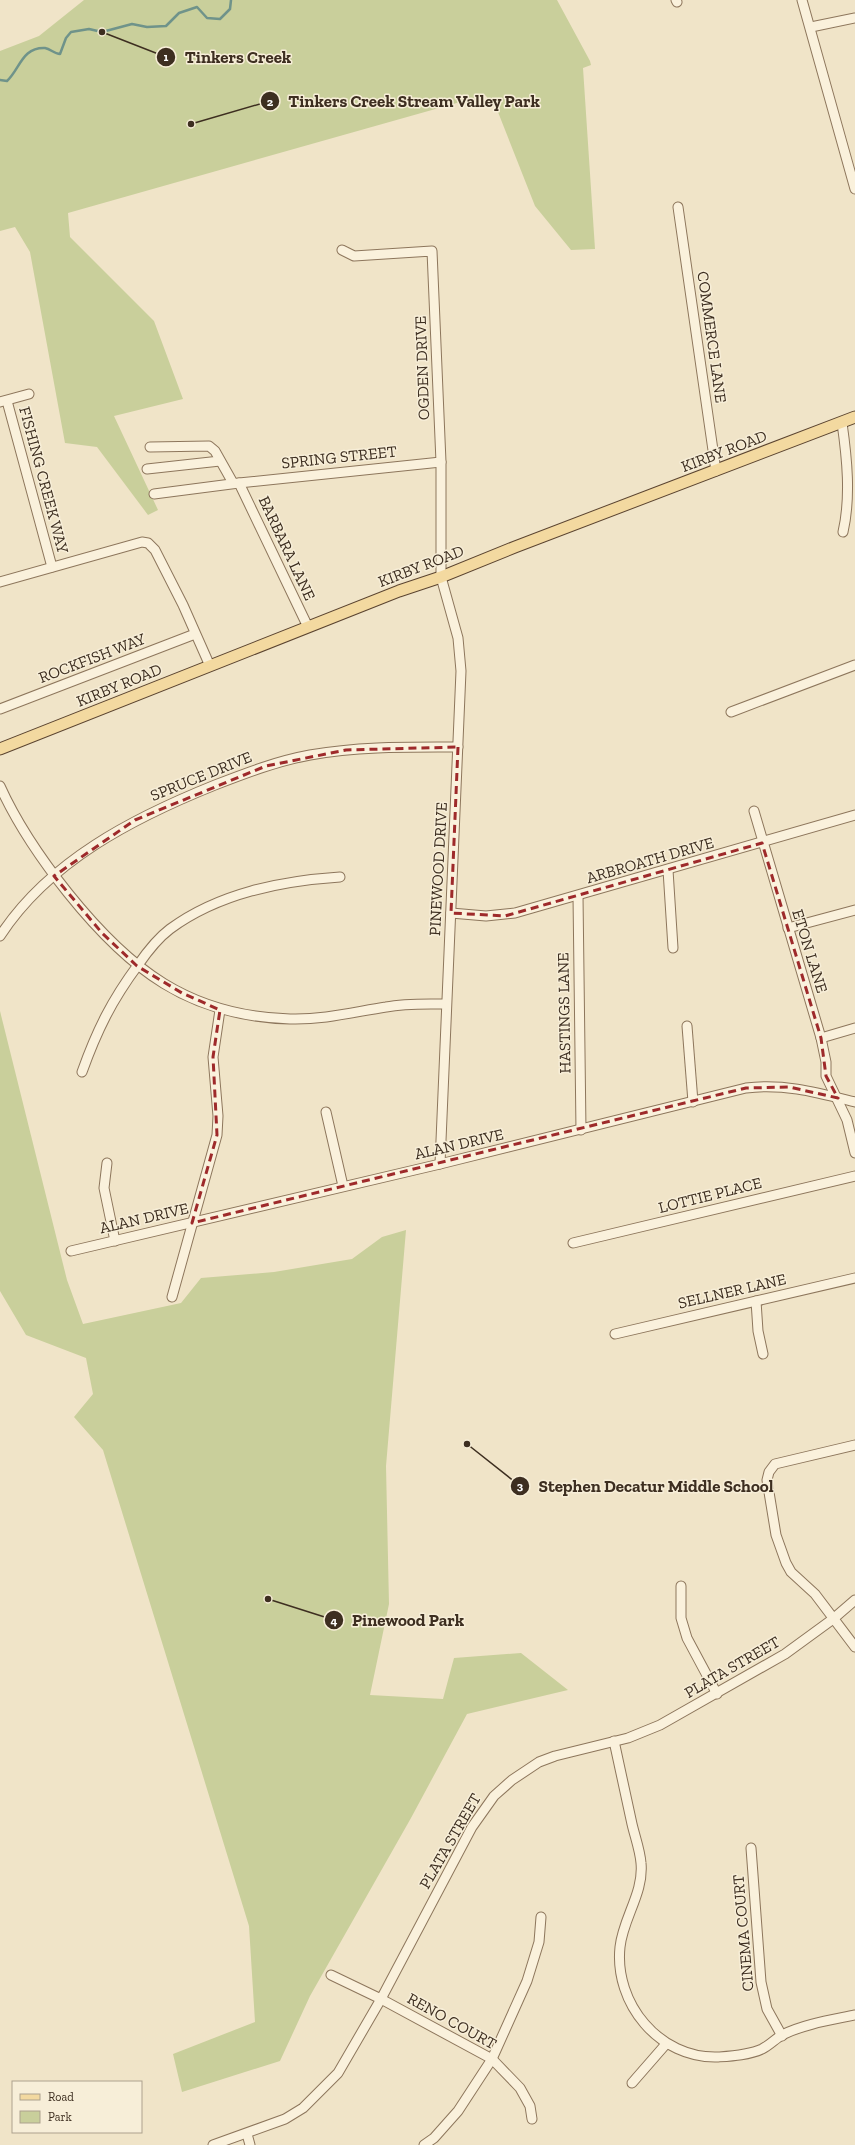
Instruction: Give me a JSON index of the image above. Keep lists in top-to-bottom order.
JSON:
{
  "streets": {
    "main road": ["KIRBY ROAD"],
    "street": [
      "COMMERCE LANE",
      "OGDEN DRIVE",
      "SPRING STREET",
      "FISHING CREEK WAY",
      "BARBARA LANE",
      "ROCKFISH WAY",
      "SPRUCE DRIVE",
      "ARBROATH DRIVE",
      "PINEWOOD DRIVE",
      "ETON LANE",
      "HASTINGS LANE",
      "ALAN DRIVE",
      "LOTTIE PLACE",
      "SELLNER LANE",
      "PLATA STREET",
      "CINEMA COURT",
      "RENO COURT"
    ]
  },
  "crossings": [
    ["COMMERCE LANE", "KIRBY ROAD"],
    ["OGDEN DRIVE", "KIRBY ROAD"],
    ["OGDEN DRIVE", "SPRING STREET"],
    ["OGDEN DRIVE", "PINEWOOD DRIVE"],
    ["KIRBY ROAD", "BARBARA LANE"],
    ["KIRBY ROAD", "PINEWOOD DRIVE"],
    ["SPRING STREET", "BARBARA LANE"],
    ["SPRUCE DRIVE", "PINEWOOD DRIVE"],
    ["ARBROATH DRIVE", "PINEWOOD DRIVE"],
    ["ARBROATH DRIVE", "ETON LANE"],
    ["ARBROATH DRIVE", "HASTINGS LANE"],
    ["PINEWOOD DRIVE", "ALAN DRIVE"],
    ["ETON LANE", "ALAN DRIVE"],
    ["HASTINGS LANE", "ALAN DRIVE"],
    ["PLATA STREET", "RENO COURT"]
  ],
  "places": [
    "Tinkers Creek",
    "Tinkers Creek Stream Valley Park",
    "Stephen Decatur Middle School",
    "Pinewood Park"
  ],
  "legend": ["Road", "Park"]
}
